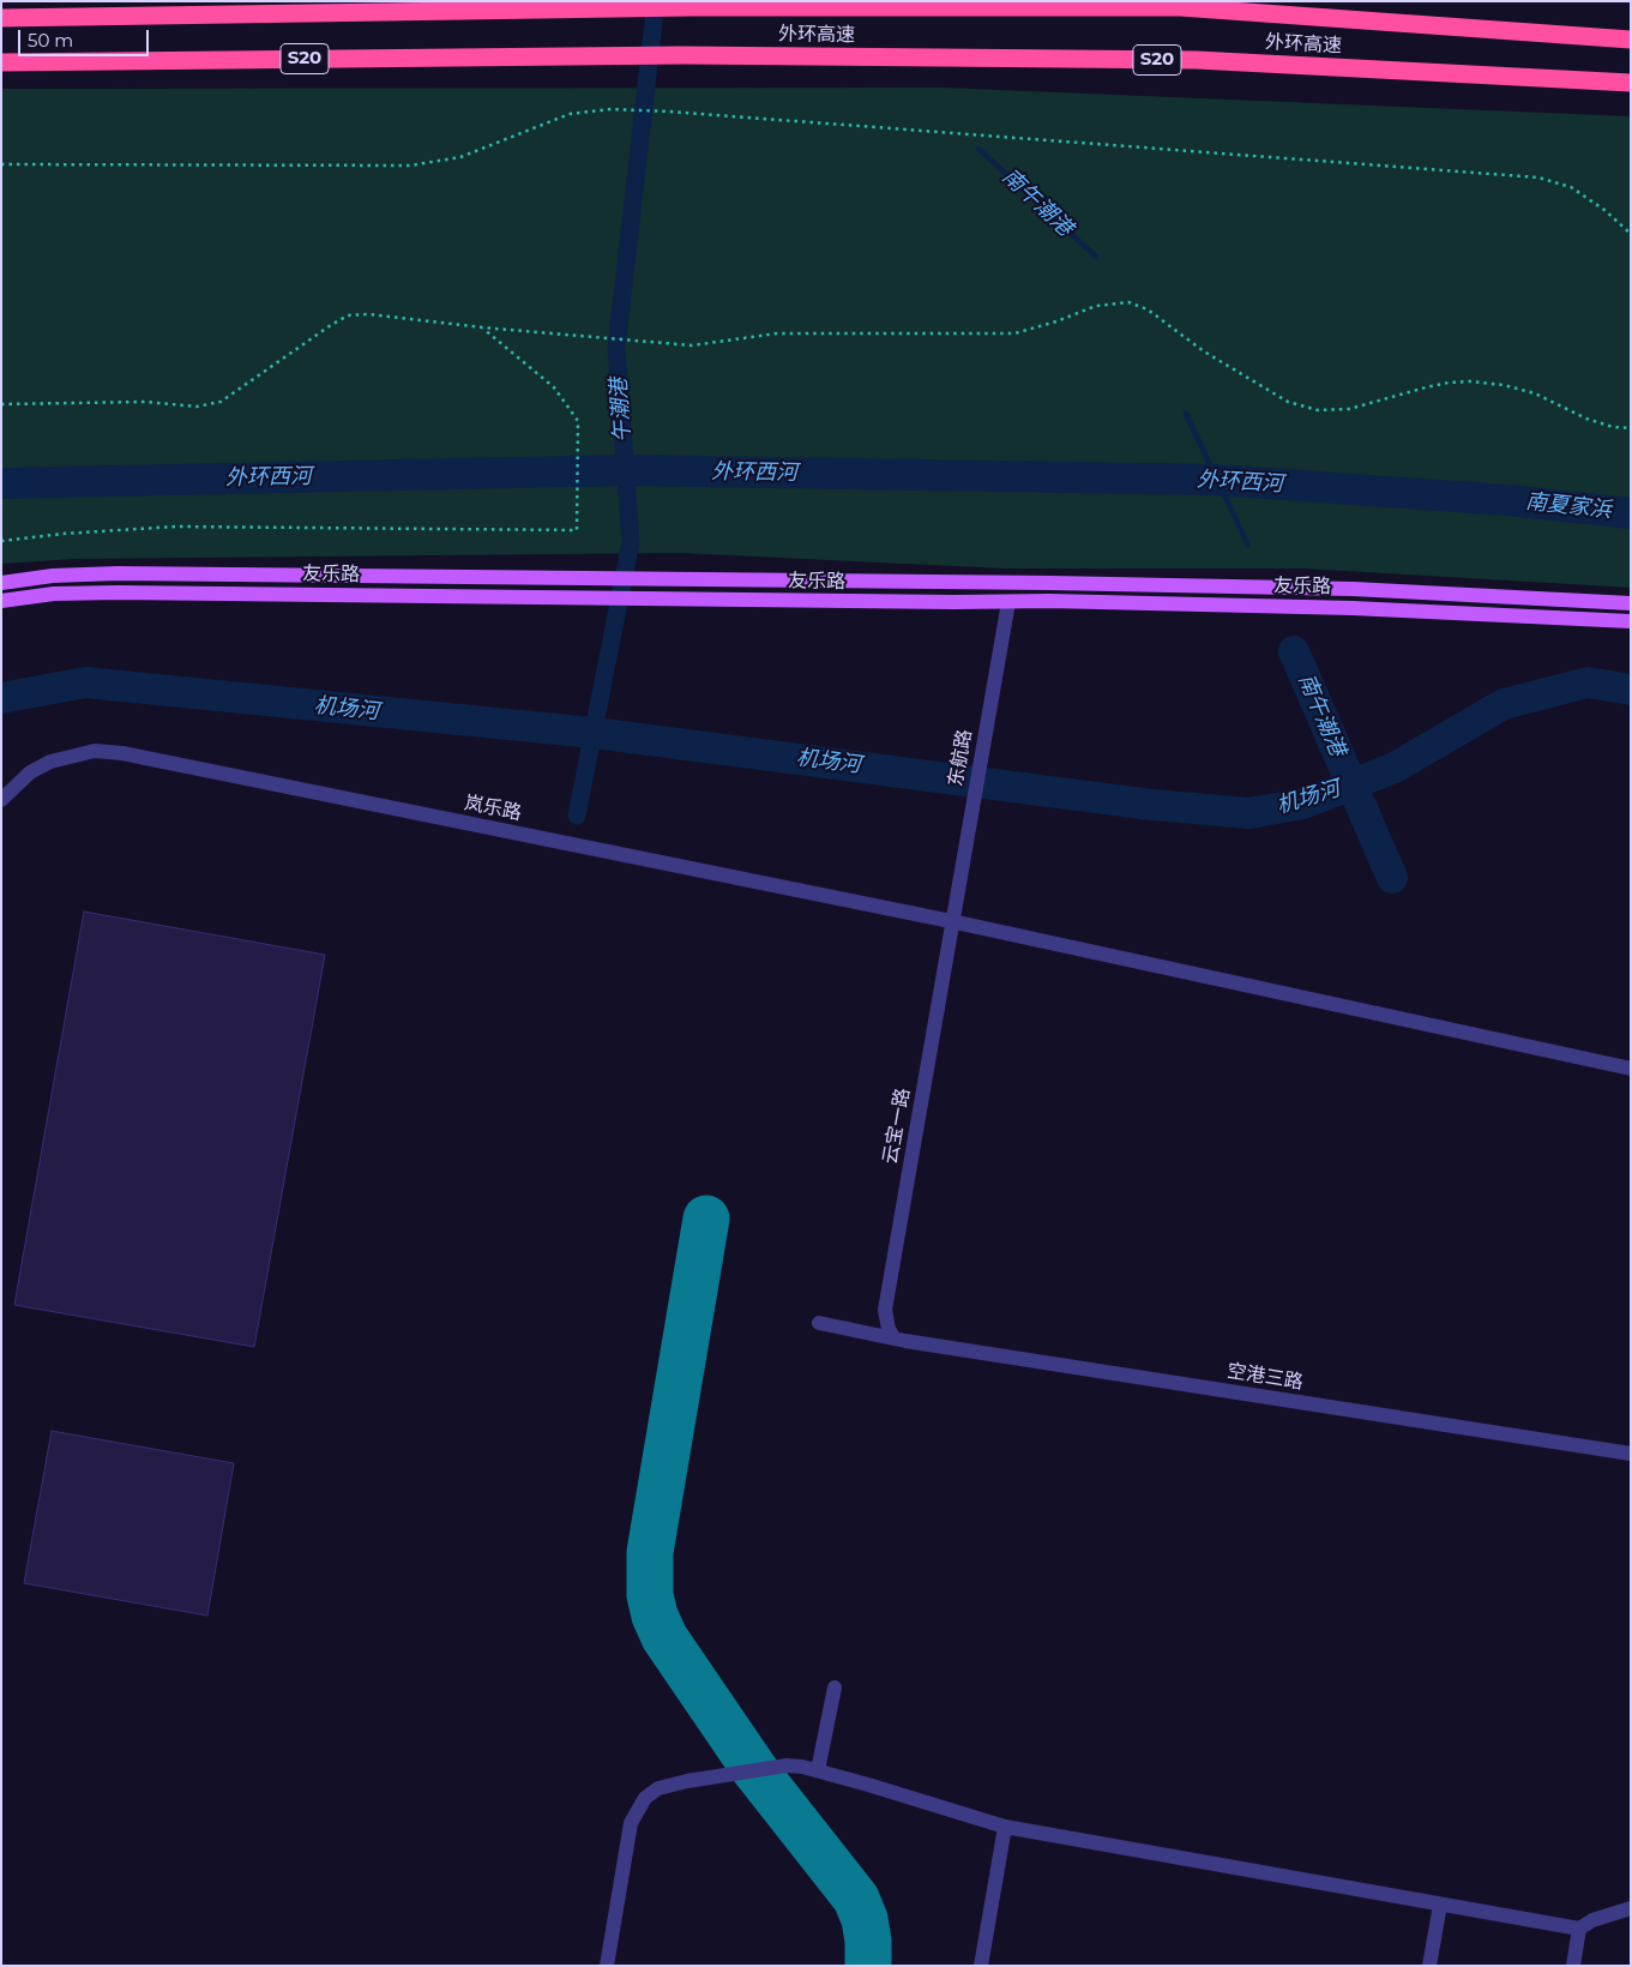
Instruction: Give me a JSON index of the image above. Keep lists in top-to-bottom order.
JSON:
{
  "streets": {
    "highway": ["外环高速", "S20"],
    "main road": ["友乐路"],
    "street": [
      "东航路",
      "岚乐路",
      "云宝一路",
      "空港三路"
    ]
  },
  "crossings": [
    ["友乐路", "东航路"],
    ["东航路", "岚乐路"],
    ["东航路", "云宝一路"],
    ["岚乐路", "云宝一路"],
    ["云宝一路", "空港三路"]
  ],
  "water": [
    "南午潮港",
    "午潮港",
    "外环西河",
    "南夏家浜",
    "机场河"
  ],
  "scale_bar": "50 m"
}
